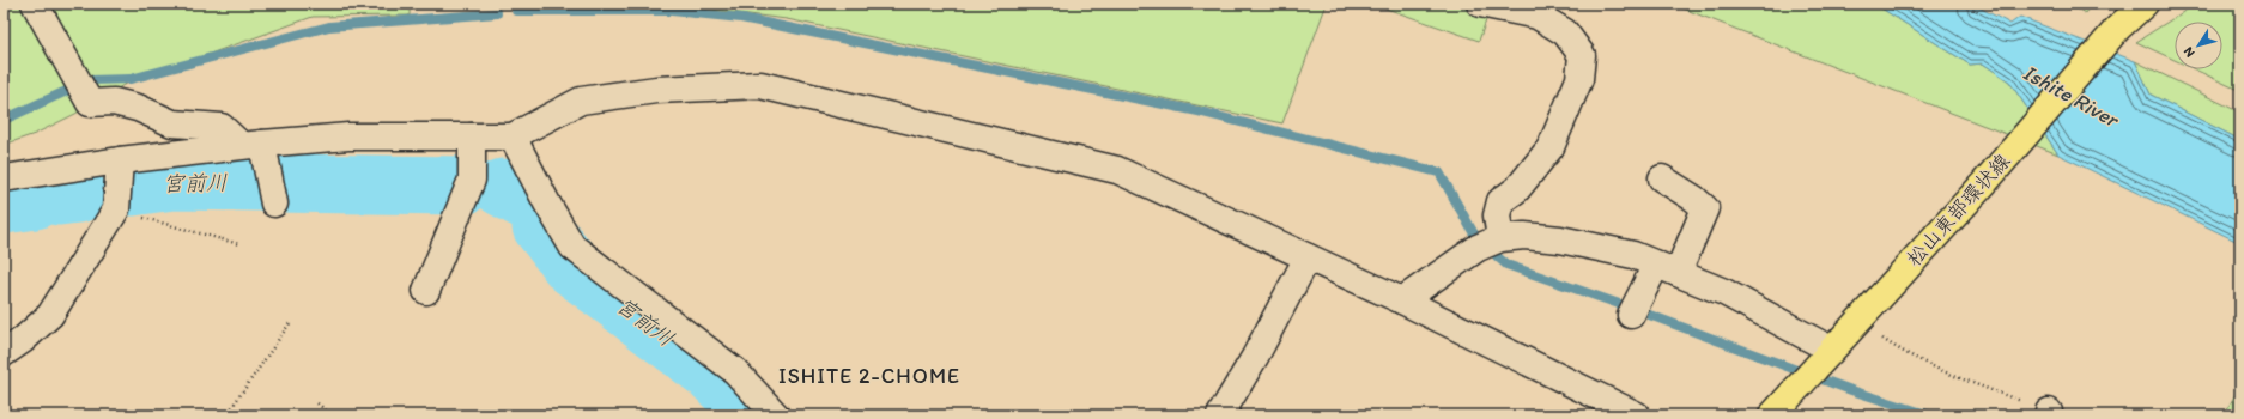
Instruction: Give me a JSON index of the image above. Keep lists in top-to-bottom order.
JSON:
{
  "streets": {
    "main road": ["松山東部環状線"]
  },
  "districts": ["ISHITE 2-CHOME"],
  "water": ["Ishite River", "宮前川"],
  "north": "bottom left"
}
